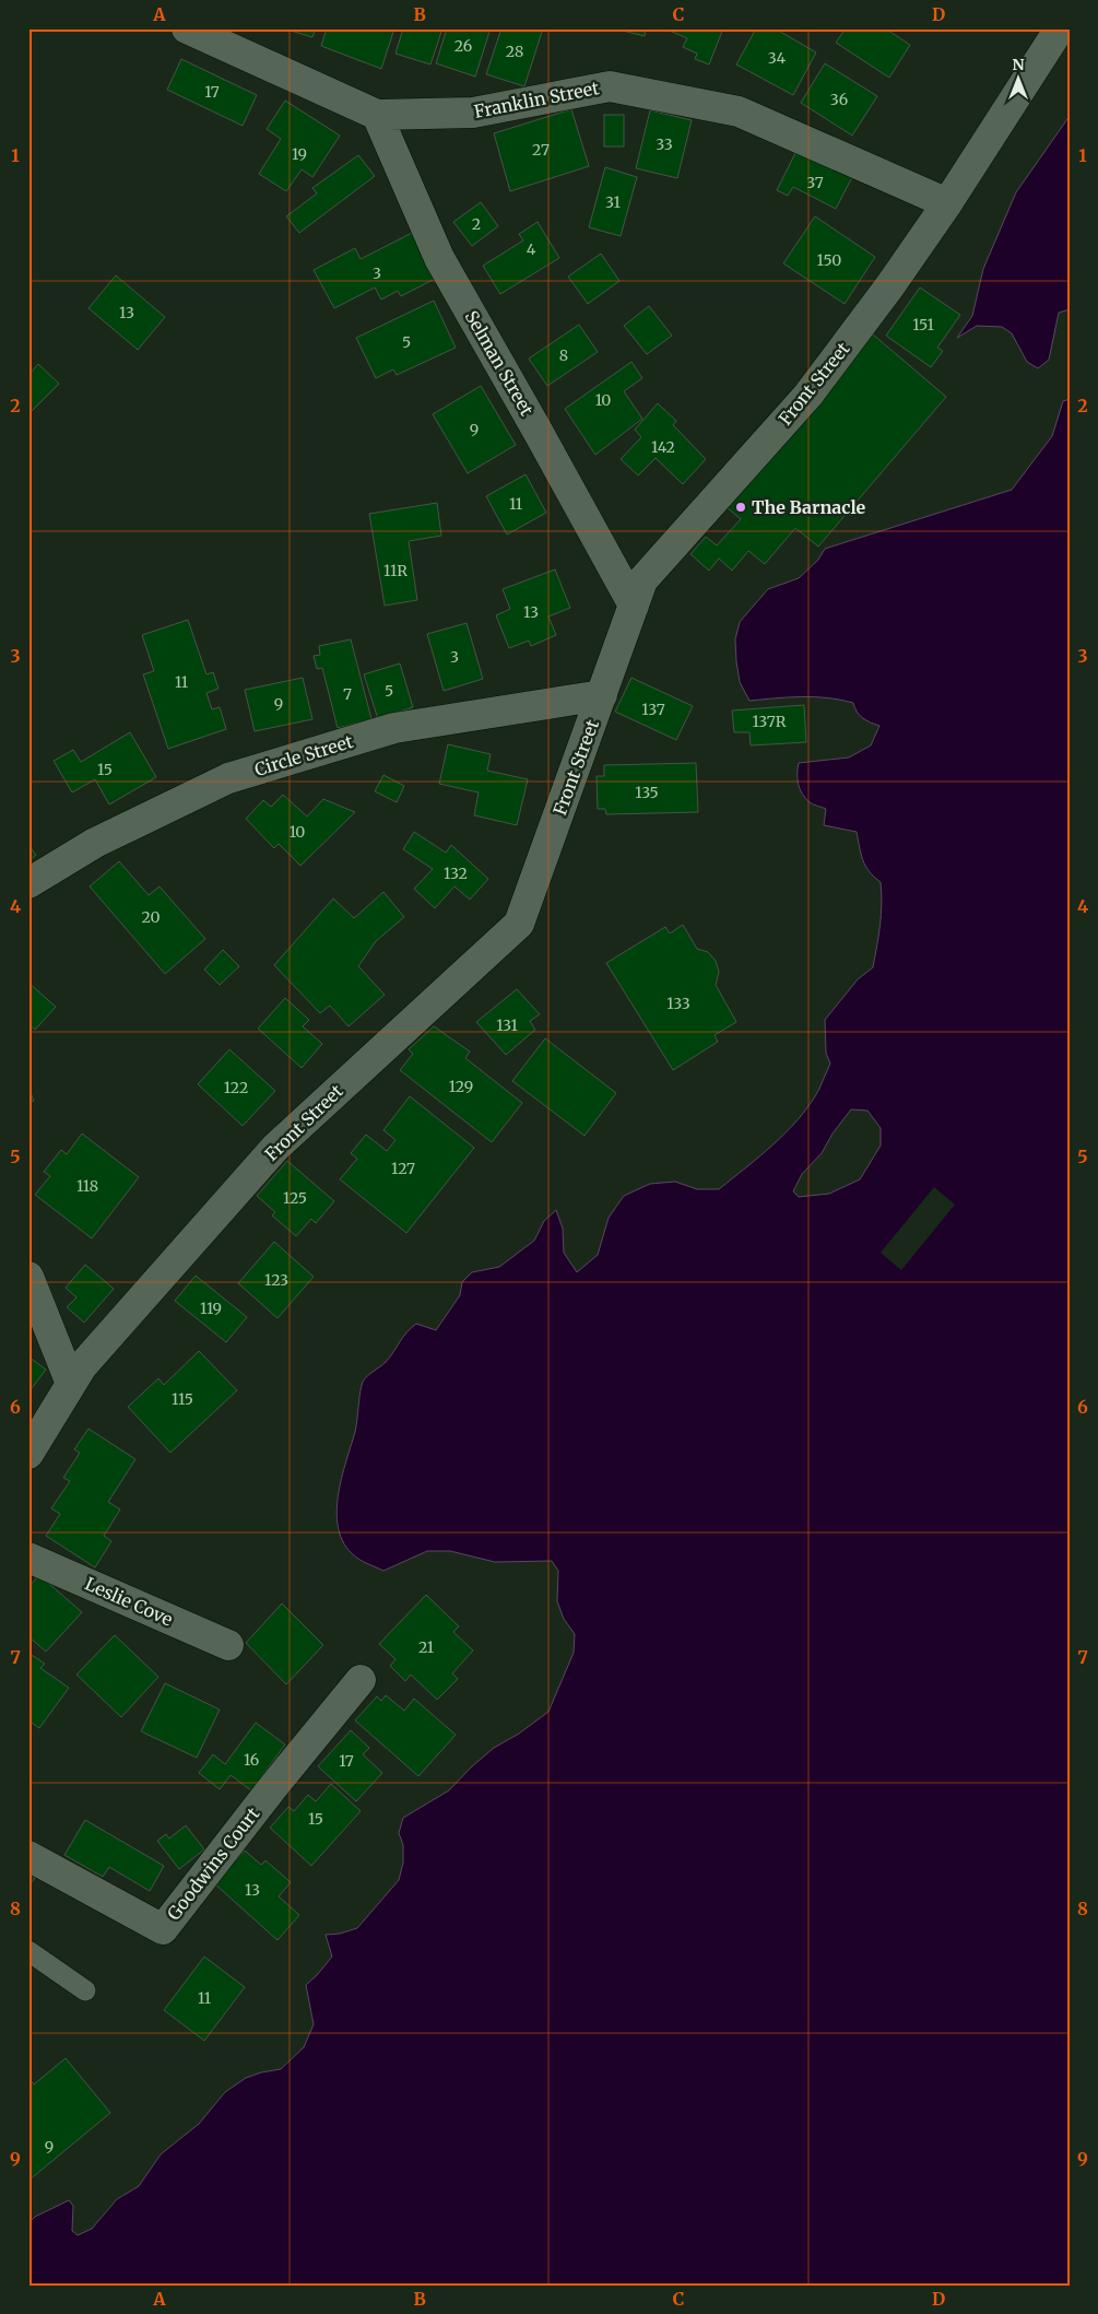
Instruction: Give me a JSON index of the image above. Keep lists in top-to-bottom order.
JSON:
{
  "streets": {
    "street": [
      "Franklin Street",
      "Selman Street",
      "Front Street",
      "Circle Street",
      "Leslie Cove",
      "Goodwins Court"
    ]
  },
  "crossings": [
    ["Franklin Street", "Selman Street"],
    ["Franklin Street", "Front Street"],
    ["Selman Street", "Front Street"],
    ["Front Street", "Circle Street"]
  ],
  "places": ["The Barnacle"],
  "house_numbers": [
    "26",
    "28",
    "34",
    "17",
    "36",
    "33",
    "27",
    "19",
    "37",
    "31",
    "2",
    "4",
    "150",
    "3",
    "13",
    "151",
    "5",
    "8",
    "10",
    "9",
    "142",
    "11",
    "11R",
    "13",
    "3",
    "11",
    "5",
    "7",
    "9",
    "137",
    "137R",
    "15",
    "135",
    "10",
    "132",
    "20",
    "133",
    "131",
    "129",
    "122",
    "127",
    "118",
    "125",
    "123",
    "119",
    "115",
    "21",
    "16",
    "17",
    "15",
    "13",
    "11",
    "9"
  ],
  "north": "top",
  "grid": {
    "columns": [
      "A",
      "B",
      "C",
      "D"
    ],
    "rows": [
      "1",
      "2",
      "3",
      "4",
      "5",
      "6",
      "7",
      "8",
      "9"
    ]
  }
}
